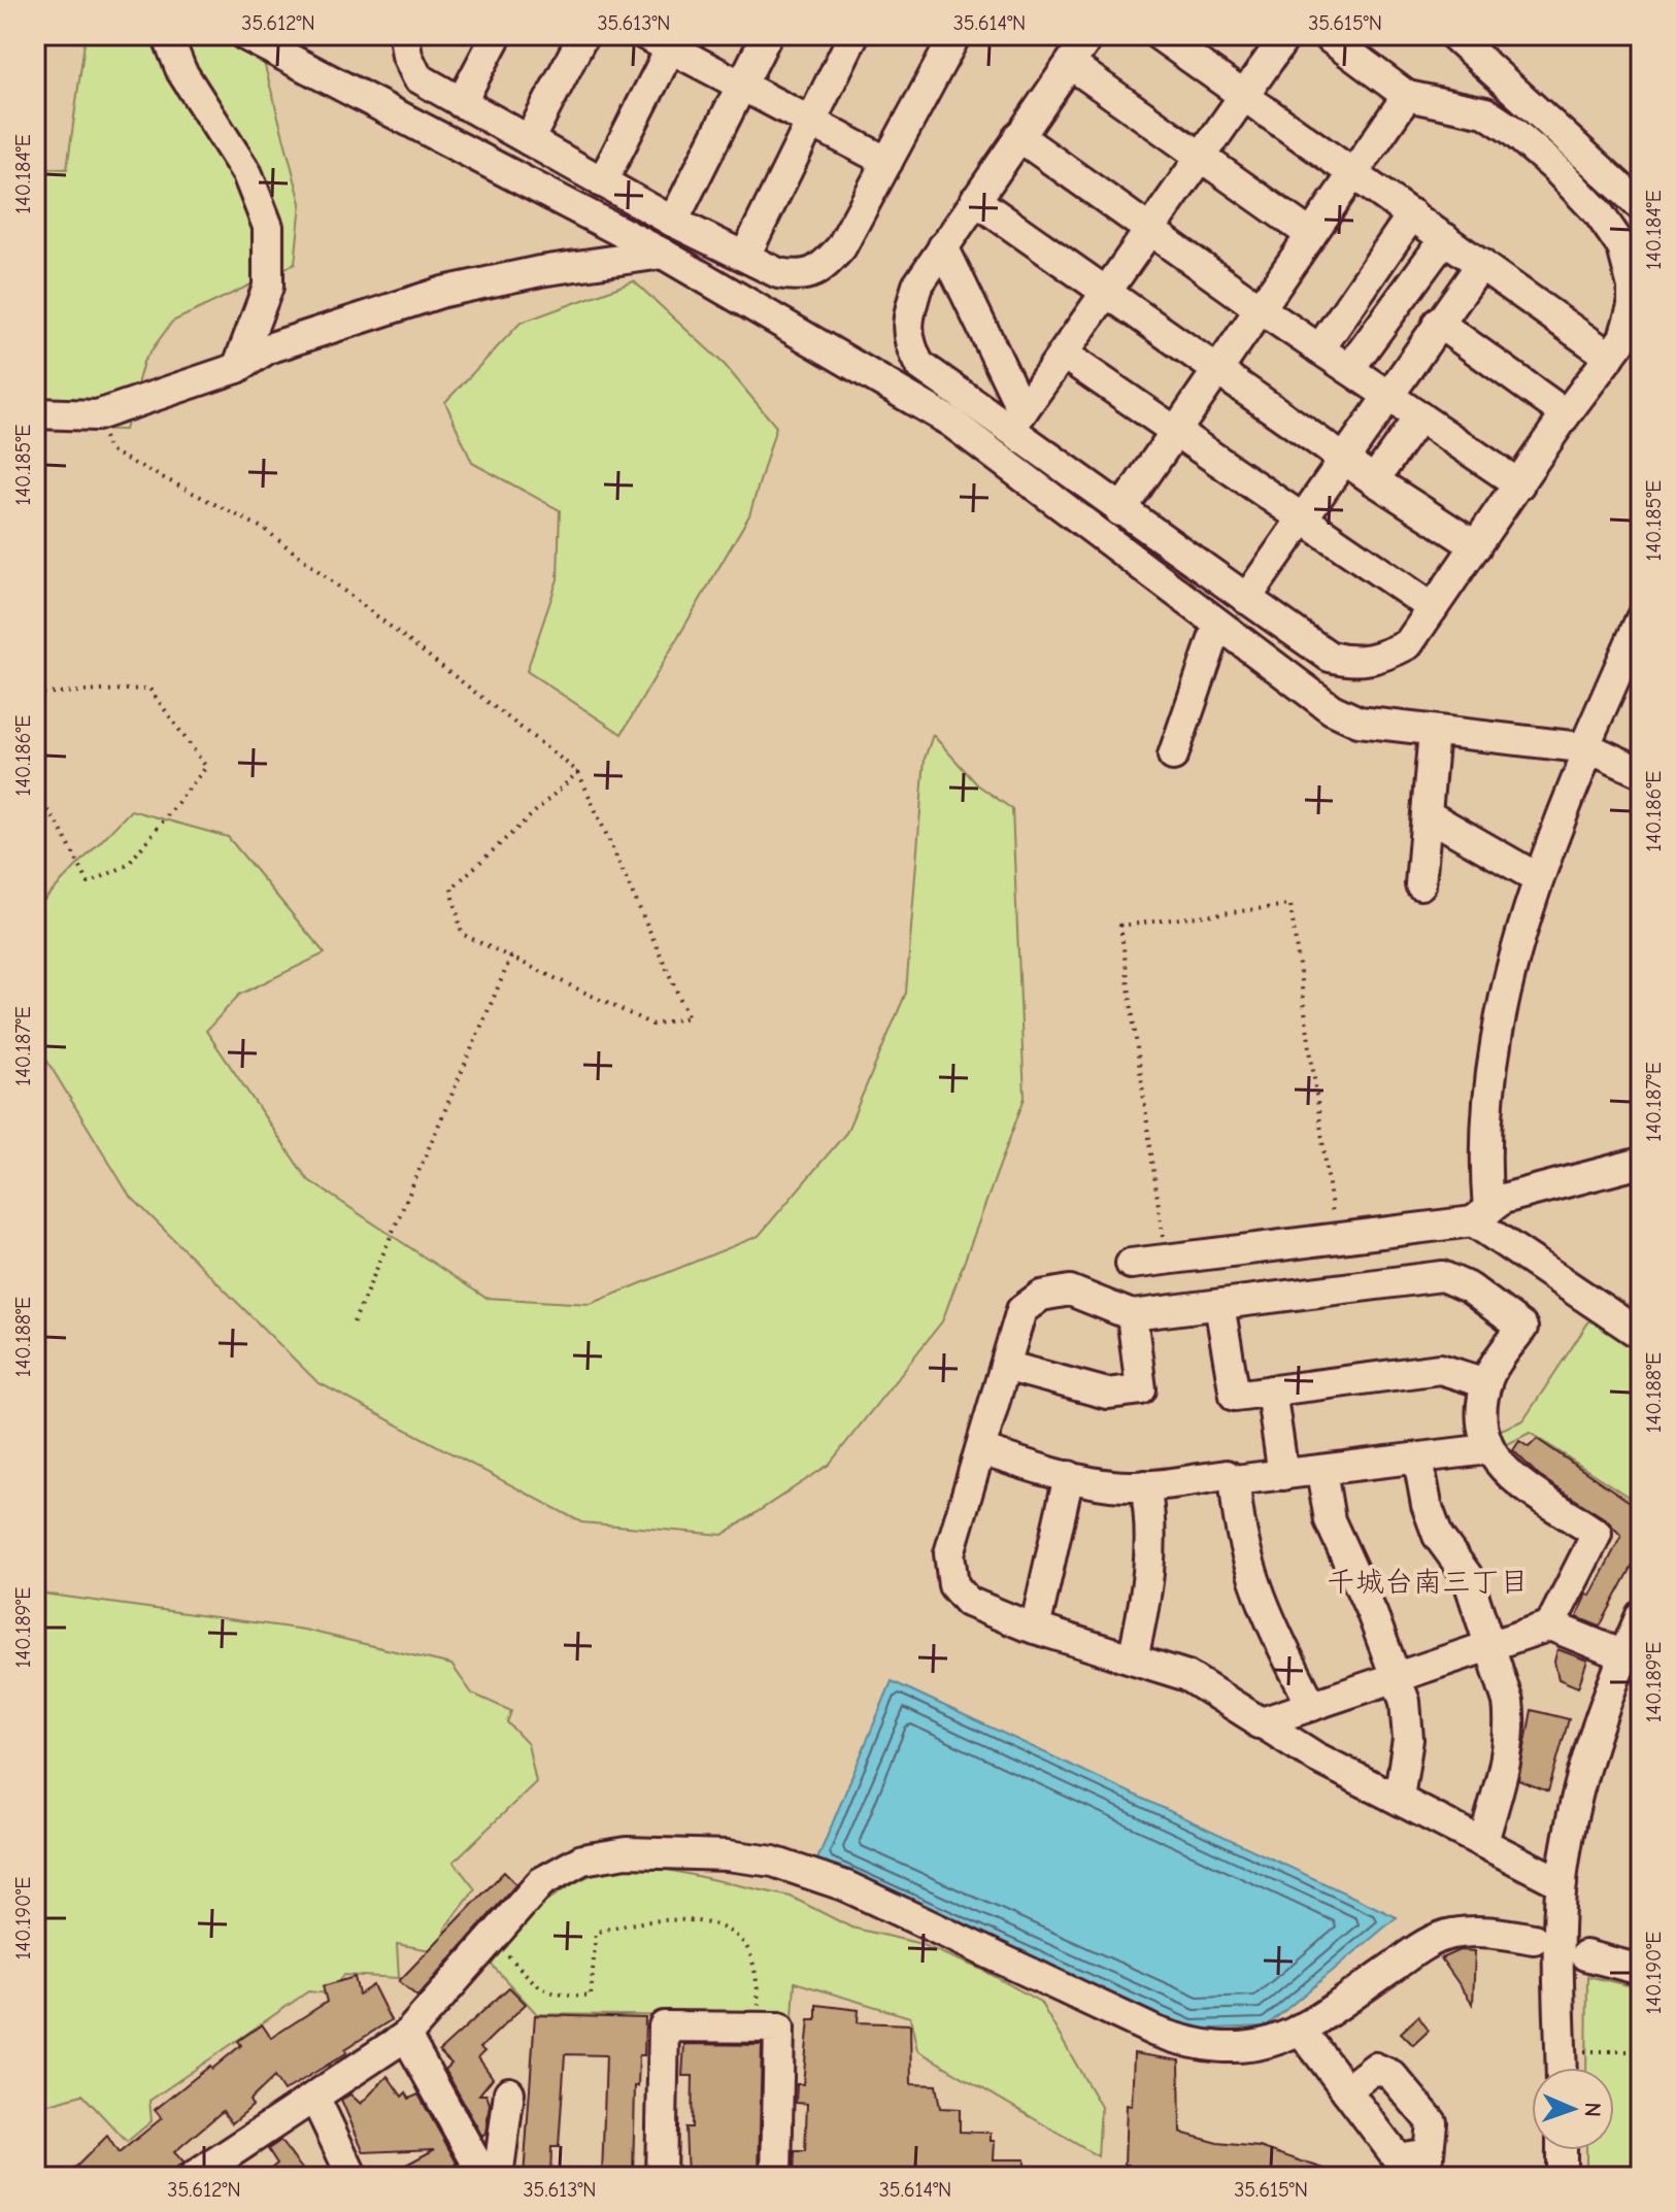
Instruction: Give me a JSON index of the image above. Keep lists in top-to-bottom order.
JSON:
{
  "districts": ["千城台南三丁目"],
  "north": "right",
  "coordinates": [
    "35.612°N",
    "35.613°N",
    "35.614°N",
    "35.615°N",
    "140.184°E",
    "140.185°E",
    "140.186°E",
    "140.187°E",
    "140.188°E",
    "140.189°E",
    "140.190°E"
  ]
}
